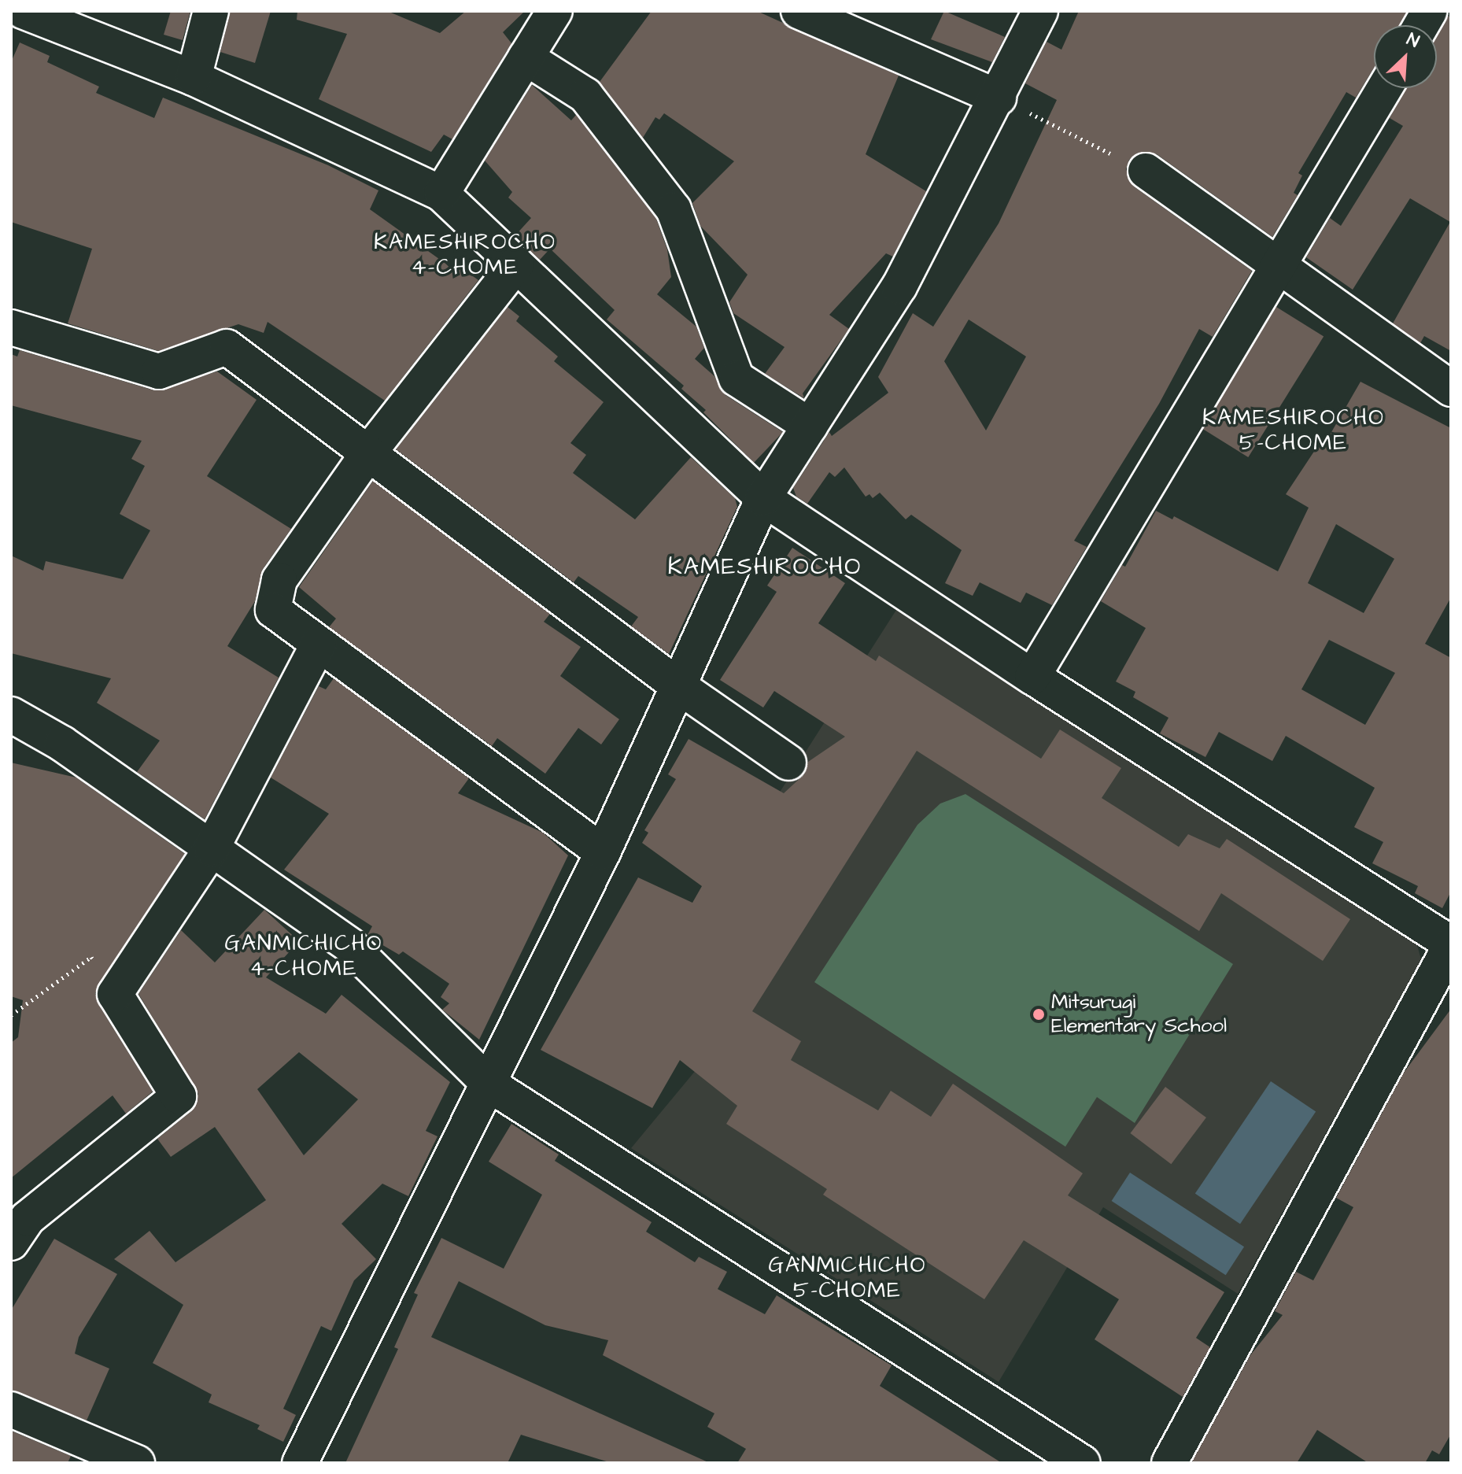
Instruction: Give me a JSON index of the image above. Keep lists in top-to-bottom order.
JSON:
{
  "districts": [
    "KAMESHIROCHO 4-CHOME",
    "KAMESHIROCHO 5-CHOME",
    "KAMESHIROCHO",
    "GANMICHICHO 4-CHOME",
    "GANMICHICHO 5-CHOME"
  ],
  "places": ["Mitsurugi Elementary School"],
  "north": "top right"
}
